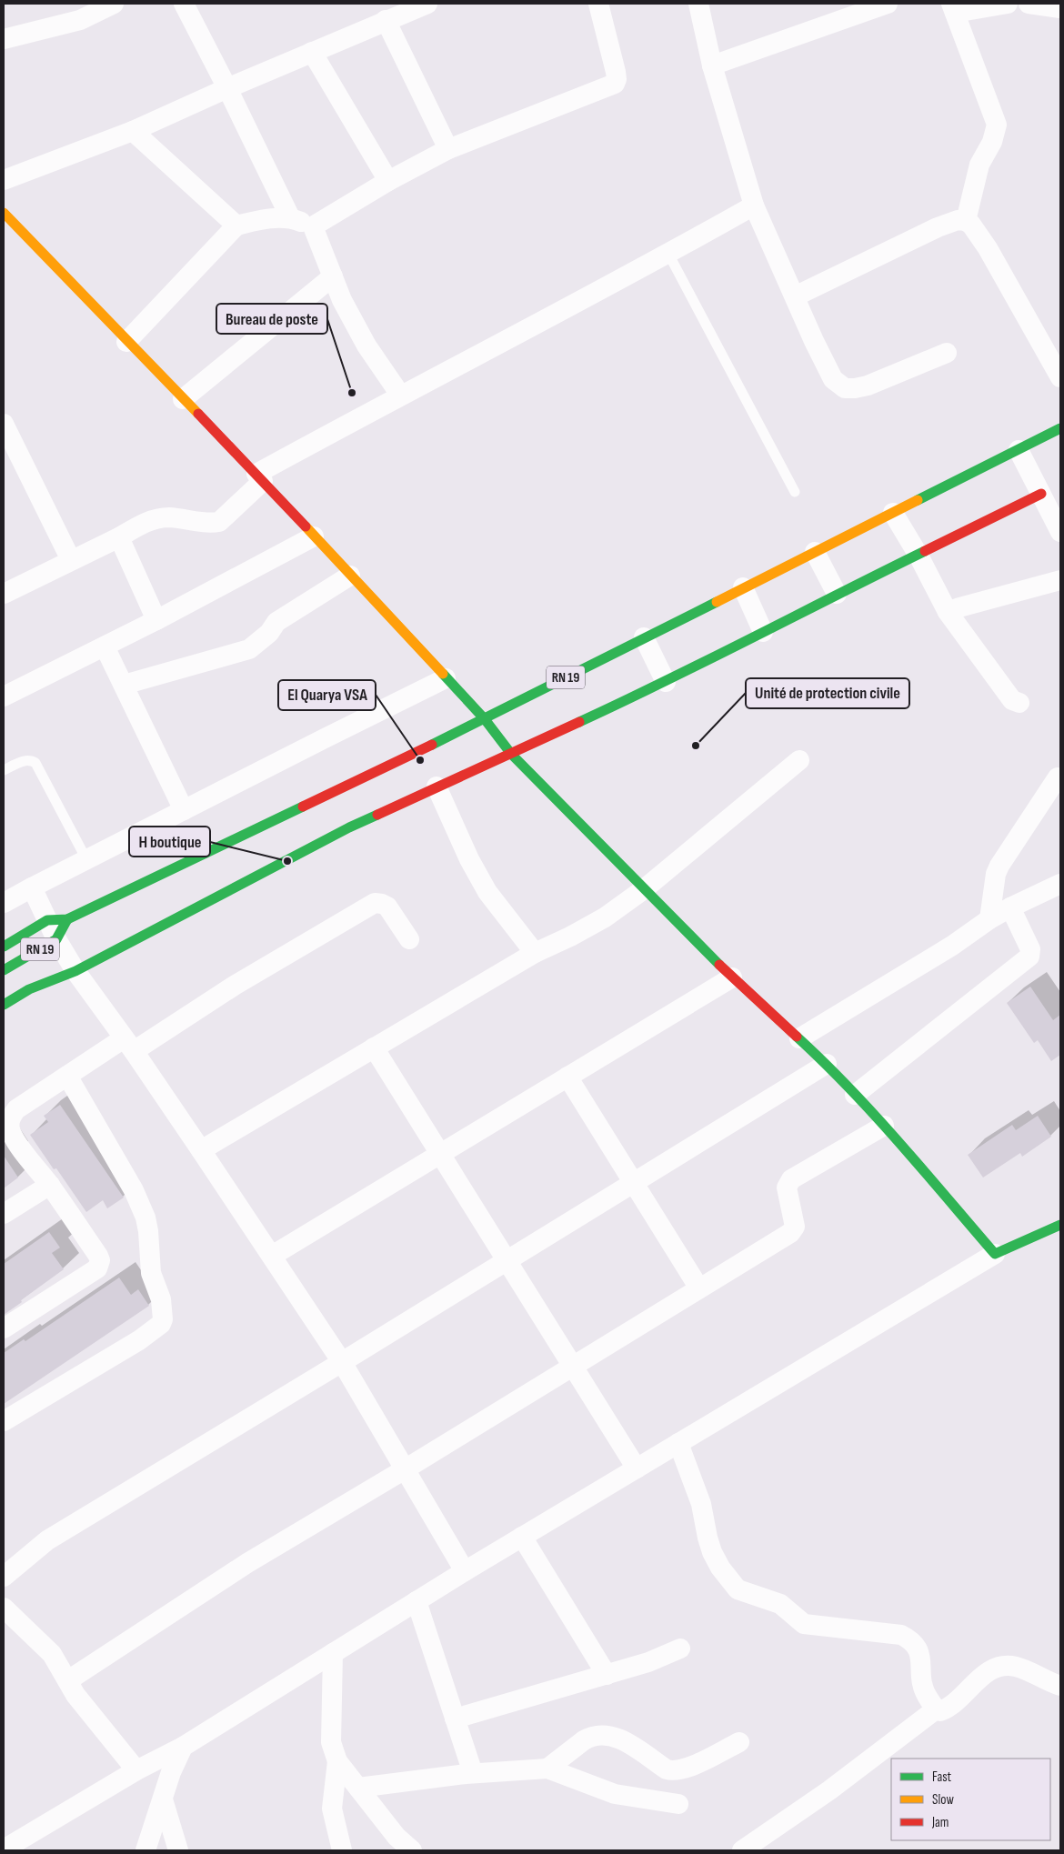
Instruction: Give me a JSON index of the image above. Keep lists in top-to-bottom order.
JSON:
{
  "streets": {
    "main road": ["RN 19"]
  },
  "places": [
    "Bureau de poste",
    "Unité de protection civile",
    "El Quarya VSA",
    "H boutique"
  ],
  "legend": ["Fast", "Slow", "Jam"]
}
